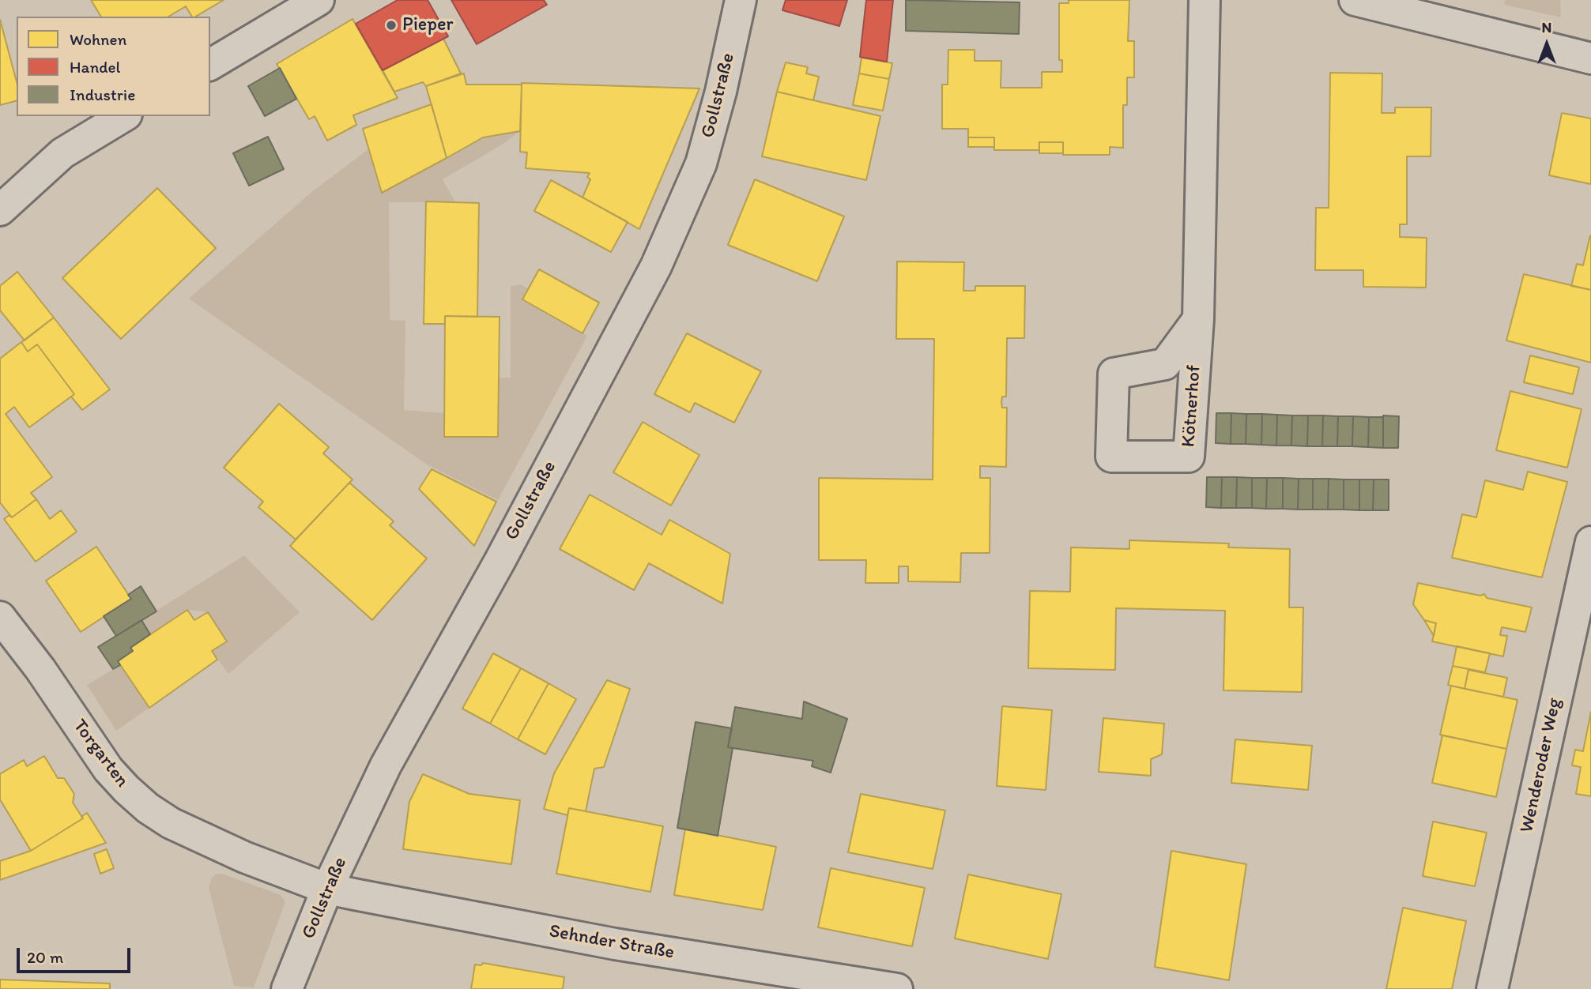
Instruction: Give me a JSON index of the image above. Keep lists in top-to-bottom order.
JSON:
{
  "streets": {
    "street": [
      "Gollstraße",
      "Kötnerhof",
      "Torgarten",
      "Wenderoder Weg",
      "Sehnder Straße"
    ]
  },
  "crossings": [
    ["Gollstraße", "Torgarten"],
    ["Gollstraße", "Sehnder Straße"],
    ["Torgarten", "Sehnder Straße"]
  ],
  "places": ["Pieper"],
  "legend": ["Wohnen", "Handel", "Industrie"],
  "scale_bar": "20 m",
  "north": "top"
}
